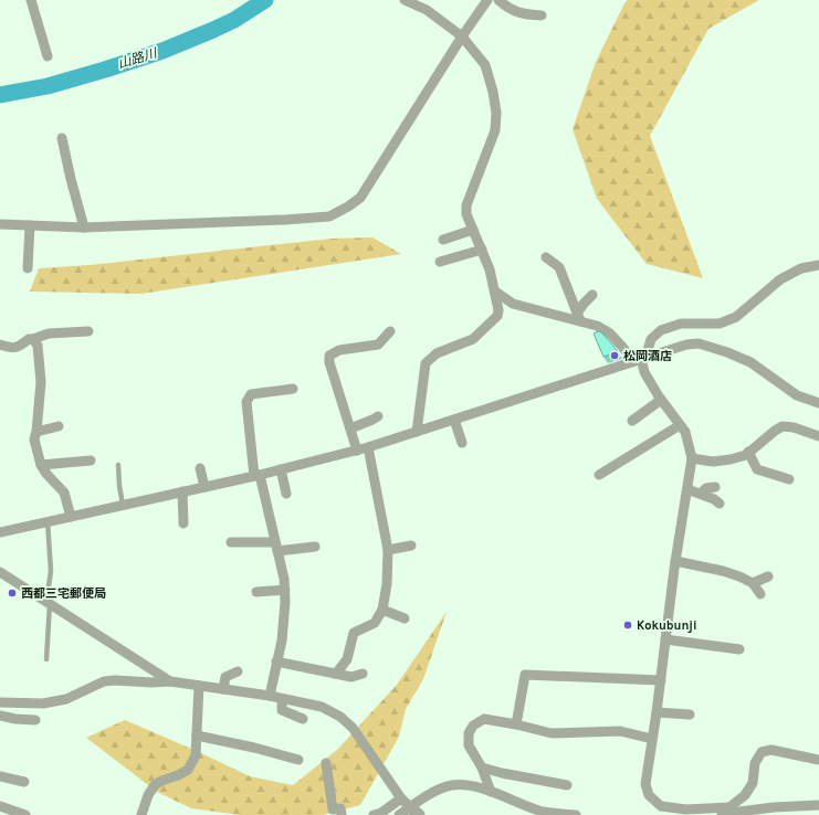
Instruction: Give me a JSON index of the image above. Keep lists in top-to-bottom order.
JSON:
{
  "water": ["山路川"],
  "places": ["松岡酒店", "西都三宅郵便局", "Kokubunji"]
}
